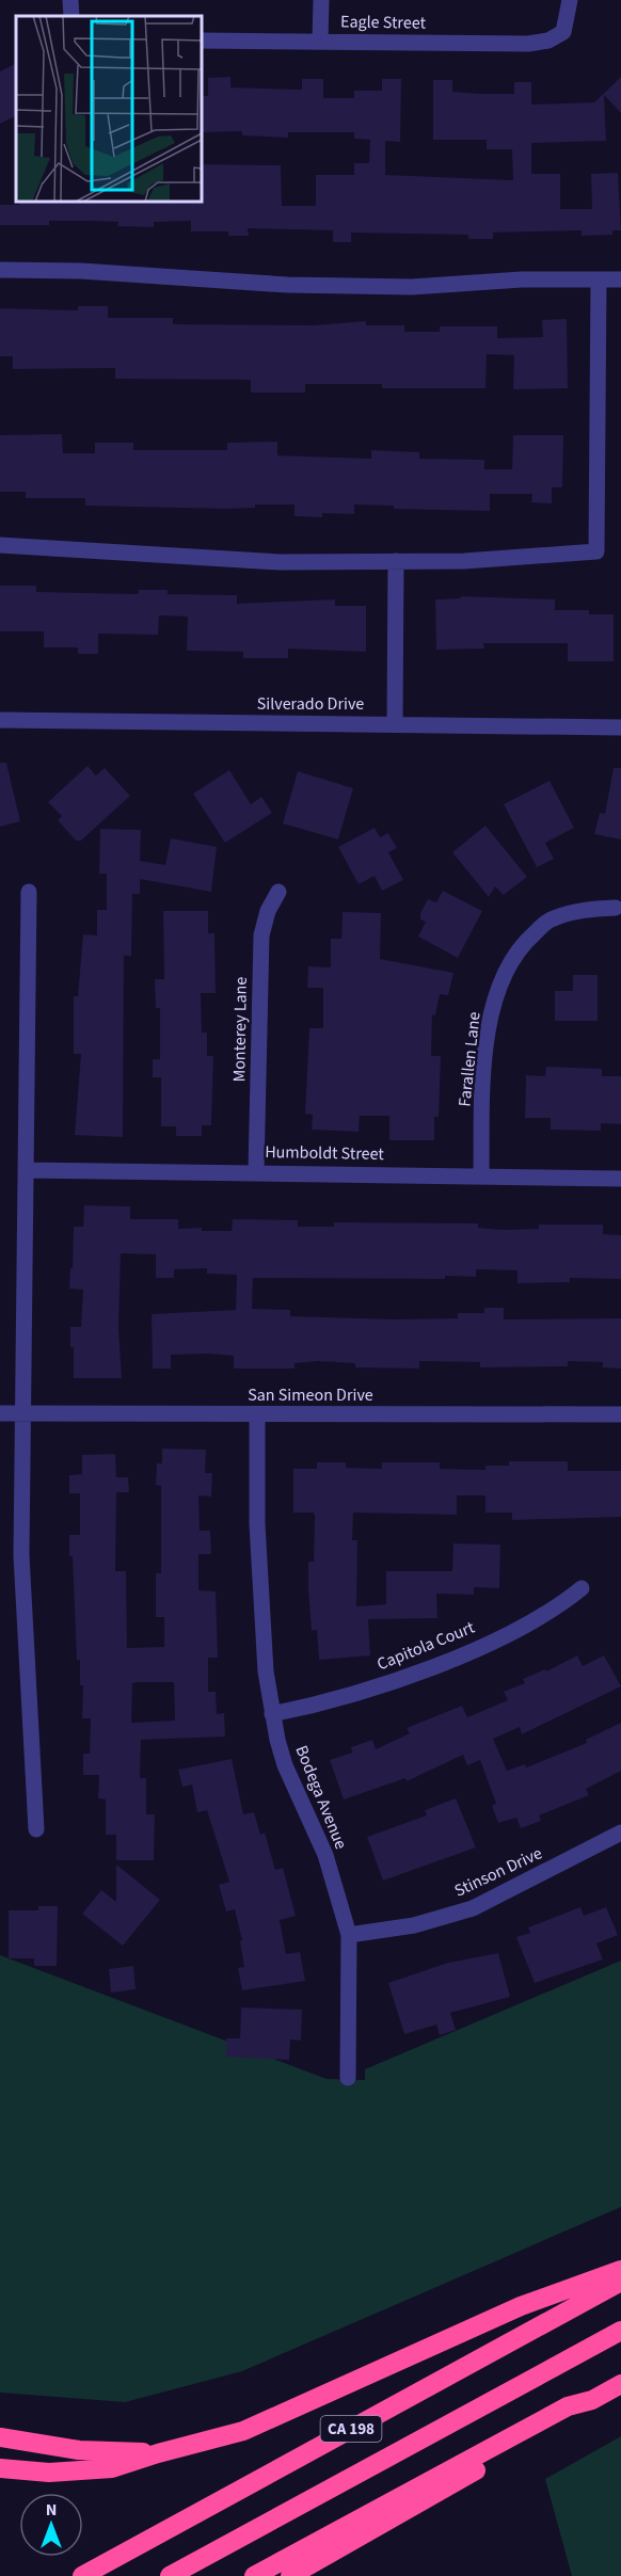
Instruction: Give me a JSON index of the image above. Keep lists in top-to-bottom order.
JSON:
{
  "streets": {
    "highway": ["CA 198"],
    "street": [
      "Eagle Street",
      "Silverado Drive",
      "Monterey Lane",
      "Farallen Lane",
      "Humboldt Street",
      "San Simeon Drive",
      "Capitola Court",
      "Bodega Avenue",
      "Stinson Drive"
    ]
  },
  "crossings": [
    ["Monterey Lane", "Humboldt Street"],
    ["Farallen Lane", "Humboldt Street"],
    ["San Simeon Drive", "Bodega Avenue"],
    ["Capitola Court", "Bodega Avenue"],
    ["Bodega Avenue", "Stinson Drive"]
  ],
  "north": "top"
}
